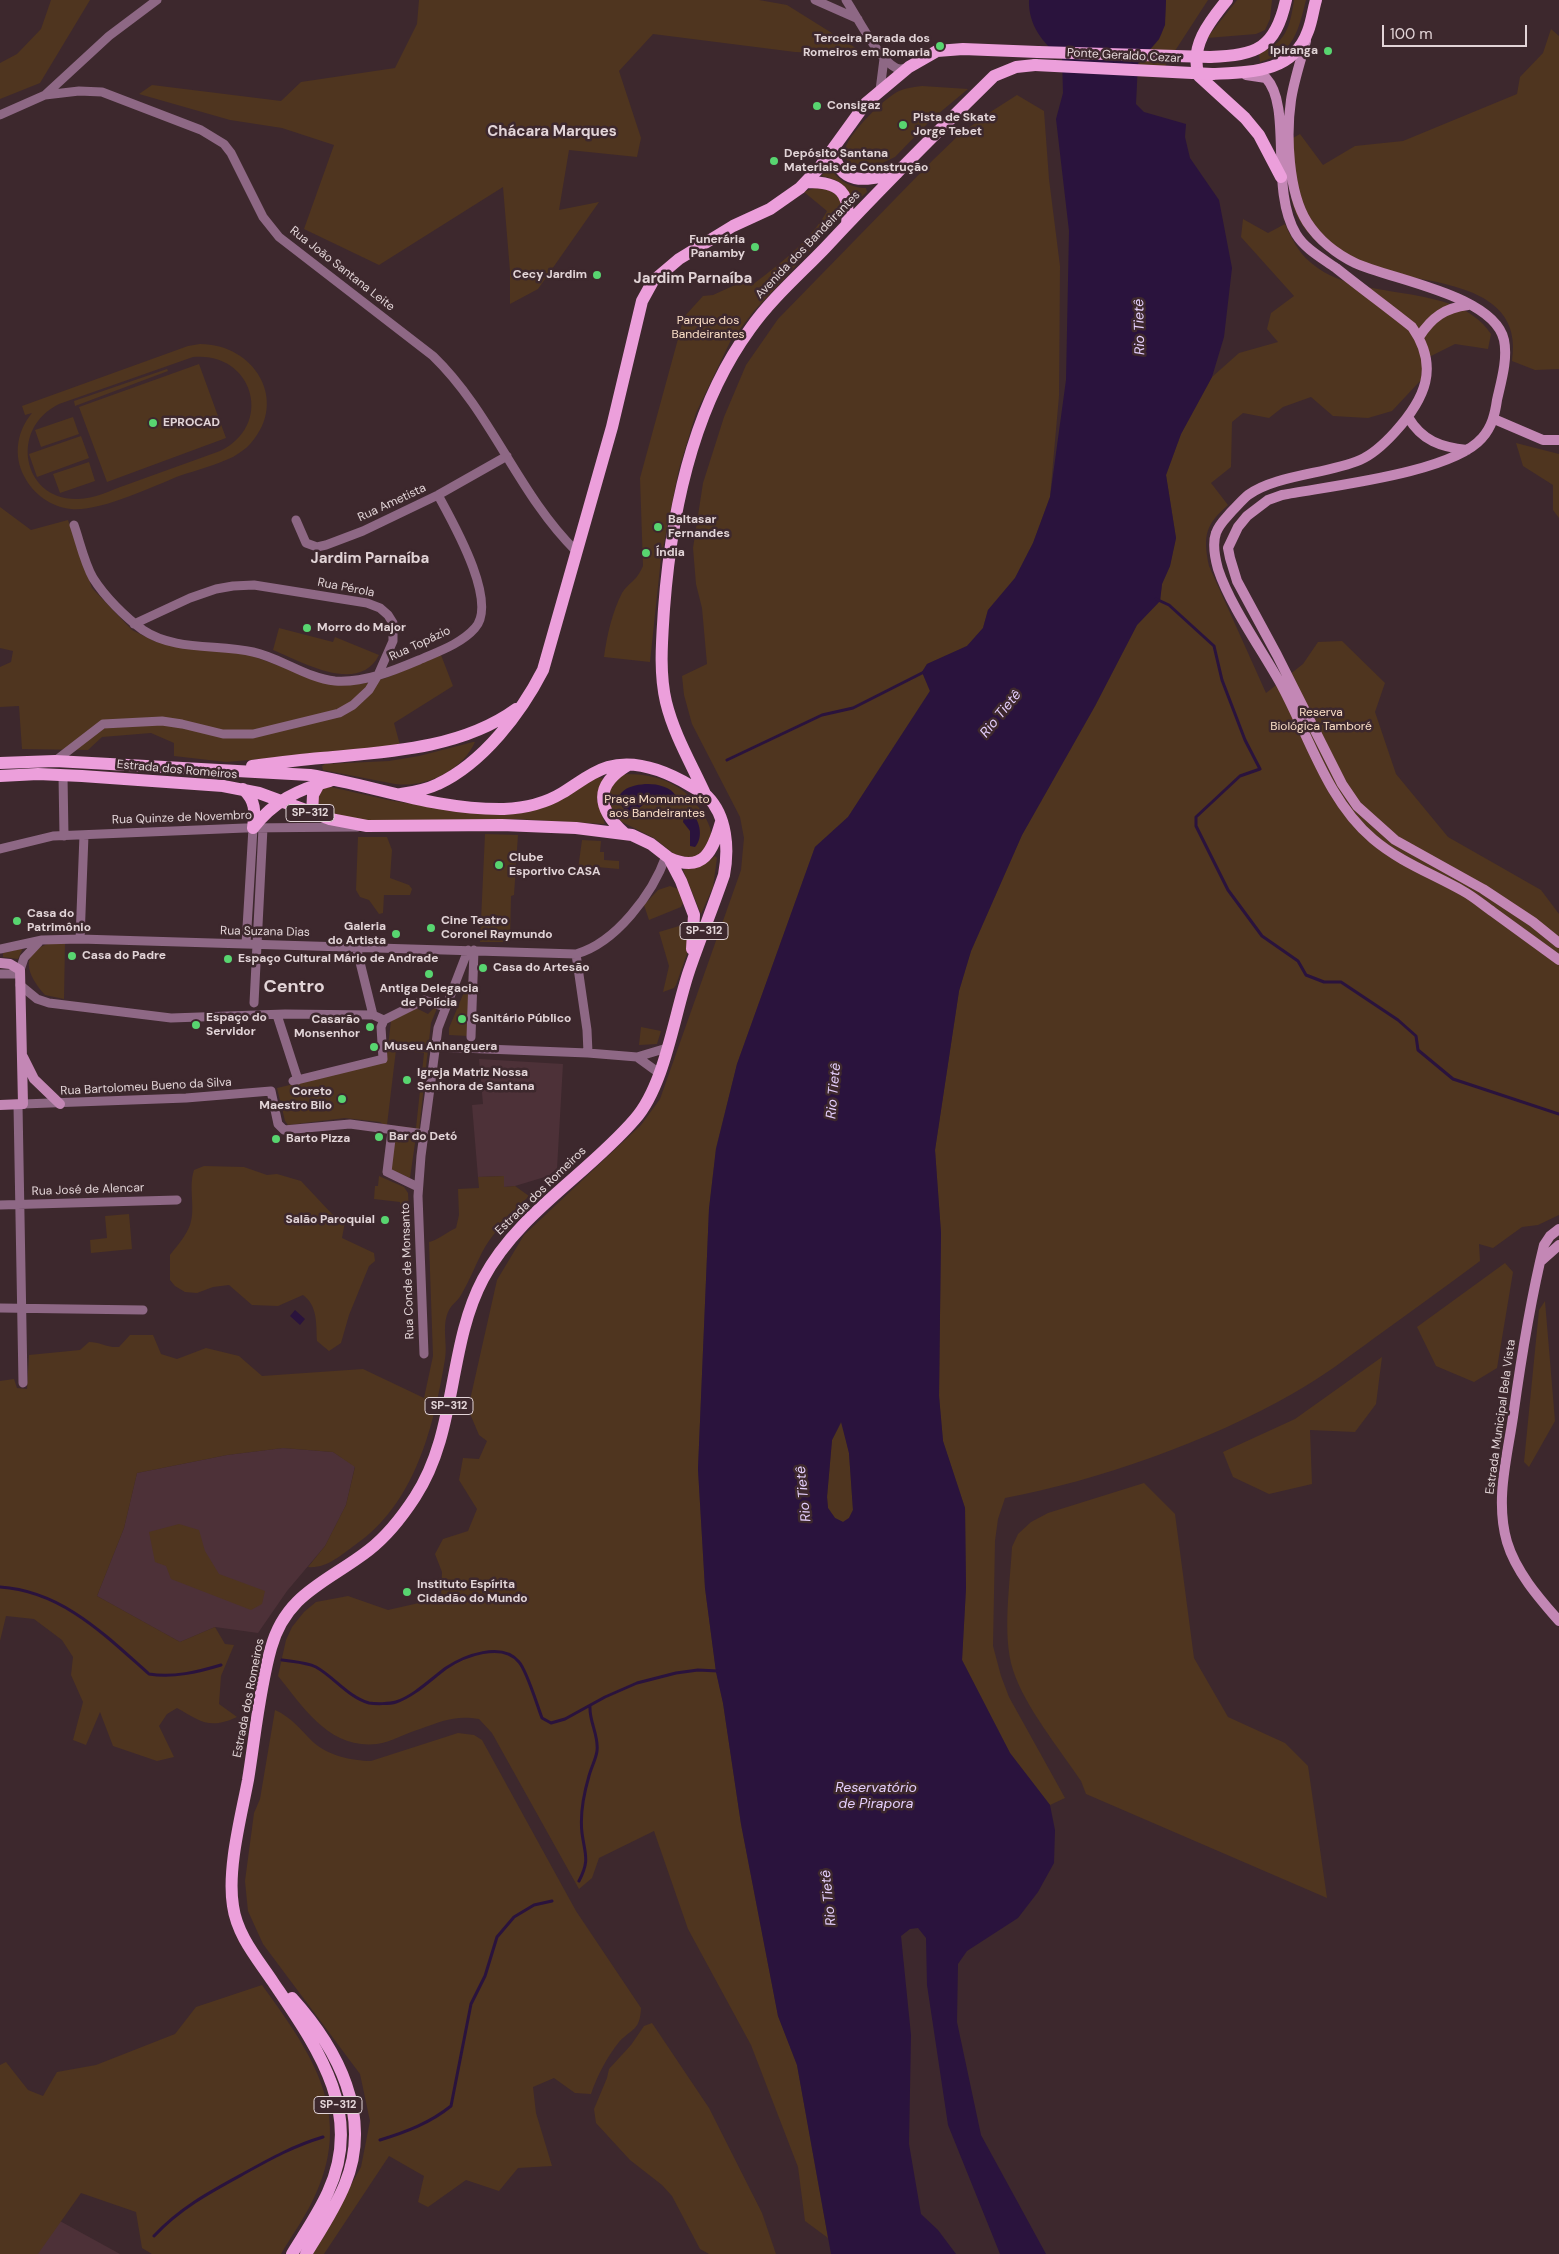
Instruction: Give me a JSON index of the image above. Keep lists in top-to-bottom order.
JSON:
{
  "streets": {
    "main road": [
      "Ponte Geraldo Cezar",
      "Avenida dos Bandeirantes",
      "Estrada dos Romeiros",
      "SP-312",
      "Estrada Municipal Bela Vista"
    ],
    "street": [
      "Rua João Santana Leite",
      "Rua Ametista",
      "Rua Pérola",
      "Rua Topázio",
      "Rua Quinze de Novembro",
      "Rua Suzana Dias",
      "Rua Bartolomeu Bueno da Silva",
      "Rua José de Alencar",
      "Rua Conde de Monsanto"
    ]
  },
  "crossings": [
    ["Ponte Geraldo Cezar", "Avenida dos Bandeirantes"],
    ["Ponte Geraldo Cezar", "Rua João Santana Leite"],
    ["Ponte Geraldo Cezar", "Estrada dos Romeiros"],
    ["Avenida dos Bandeirantes", "Estrada dos Romeiros"],
    ["Rua João Santana Leite", "Rua Ametista"],
    ["Rua Ametista", "Rua Topázio"],
    ["Rua Pérola", "Rua Topázio"],
    ["Rua Pérola", "SP-312"],
    ["Estrada dos Romeiros", "SP-312"],
    ["Estrada dos Romeiros", "Rua Quinze de Novembro"],
    ["Rua Suzana Dias", "Rua Conde de Monsanto"]
  ],
  "districts": [
    "Chácara Marques",
    "Jardim Parnaíba",
    "Jardim Parnaíba",
    "Centro"
  ],
  "water": ["Rio Tietê", "Reservatório de Pirapora"],
  "parks": ["Parque dos Bandeirantes", "Reserva Biológica Tamboré", "Praça Momumento aos Bandeirantes"],
  "places": [
    "Terceira Parada dos Romeiros em Romaria",
    "Ipiranga",
    "Consigaz",
    "Pista de Skate Jorge Tebet",
    "Depósito Santana Materiais de Construção",
    "Funerária Panamby",
    "Cecy Jardim",
    "EPROCAD",
    "Baltasar Fernandes",
    "Índia",
    "Morro do Major",
    "Clube Esportivo CASA",
    "Casa do Patrimônio",
    "Cine Teatro Coronel Raymundo",
    "Galeria do Artista",
    "Casa do Padre",
    "Espaço Cultural Mário de Andrade",
    "Casa do Artesão",
    "Antiga Delegacia de Polícia",
    "Sanitário Público",
    "Espaço do Servidor",
    "Casarão Monsenhor",
    "Museu Anhanguera",
    "Igreja Matriz Nossa Senhora de Santana",
    "Coreto Maestro Bilo",
    "Bar do Detó",
    "Barto Pizza",
    "Salão Paroquial",
    "Instituto Espírita Cidadão do Mundo"
  ],
  "scale_bar": "100 m"
}
